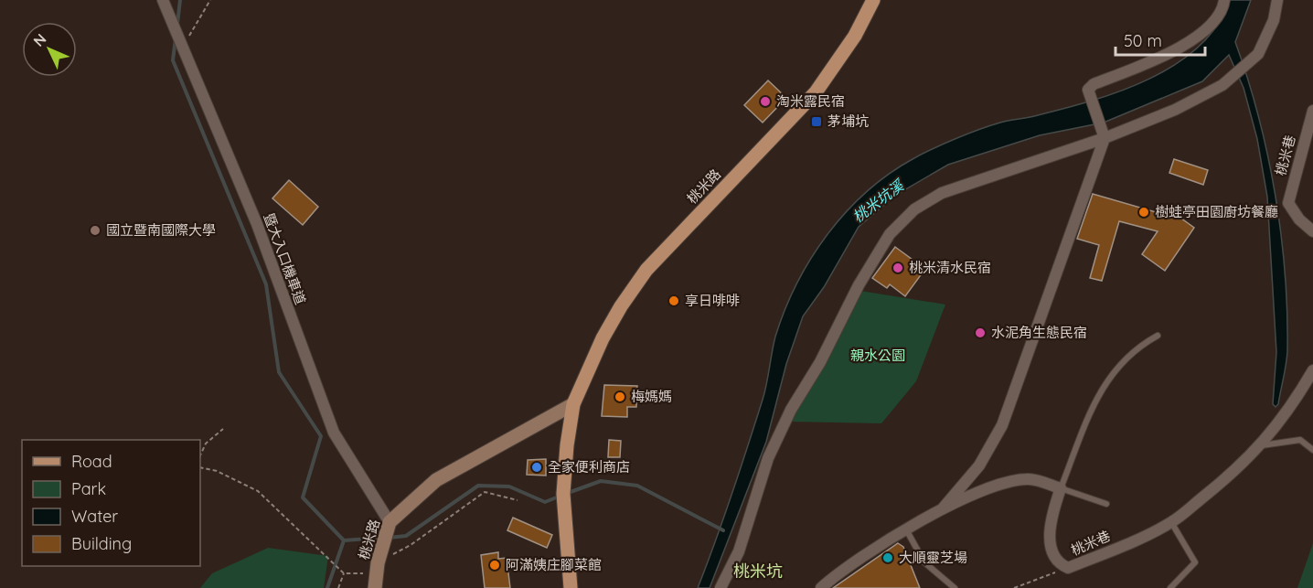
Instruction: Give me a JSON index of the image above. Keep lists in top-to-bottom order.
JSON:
{
  "streets": {
    "main road": ["桃米路"],
    "street": ["桃米巷", "暨大入口機車道"]
  },
  "crossings": [
    ["桃米路", "暨大入口機車道"]
  ],
  "districts": ["桃米坑"],
  "water": ["桃米坑溪"],
  "parks": ["親水公園"],
  "places": {
    "other": [
      "淘米露民宿",
      "樹蛙亭田園廚坊餐廳",
      "國立暨南國際大學",
      "桃米清水民宿",
      "享日啡啡",
      "水泥角生態民宿",
      "梅媽媽",
      "全家便利商店",
      "大順靈芝場",
      "阿滿姨庄腳菜館"
    ],
    "transit": ["茅埔坑"]
  },
  "legend": [
    "Road",
    "Park",
    "Water",
    "Building"
  ],
  "scale_bar": "50 m",
  "north": "top left"
}
